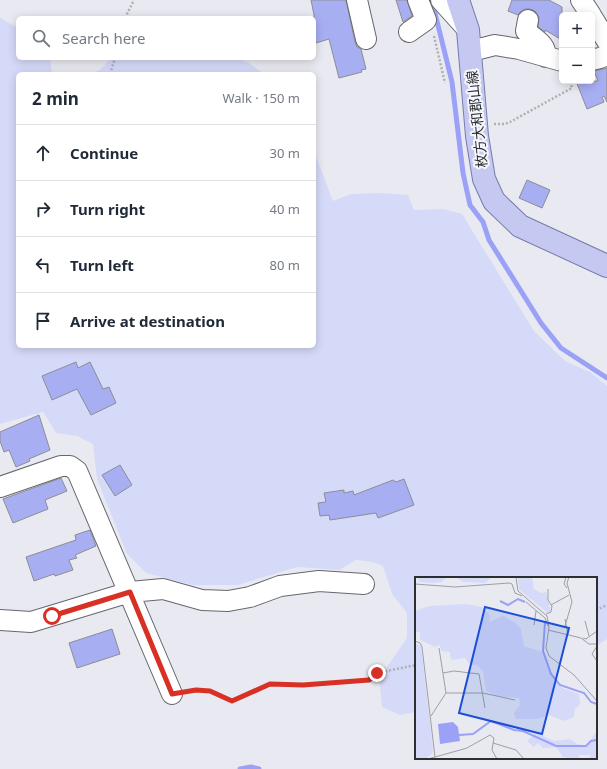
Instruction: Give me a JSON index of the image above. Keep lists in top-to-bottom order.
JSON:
{
  "streets": {
    "main road": ["枚方大和郡山線"]
  },
  "page": {
    "map_buttons": ["+", "−"],
    "search": "Search here",
    "heading": ["2 min", "Walk · 150 m"],
    "list": [
      ["Continue", "30 m"],
      ["Turn right", "40 m"],
      ["Turn left", "80 m"],
      "Arrive at destination"
    ]
  }
}
